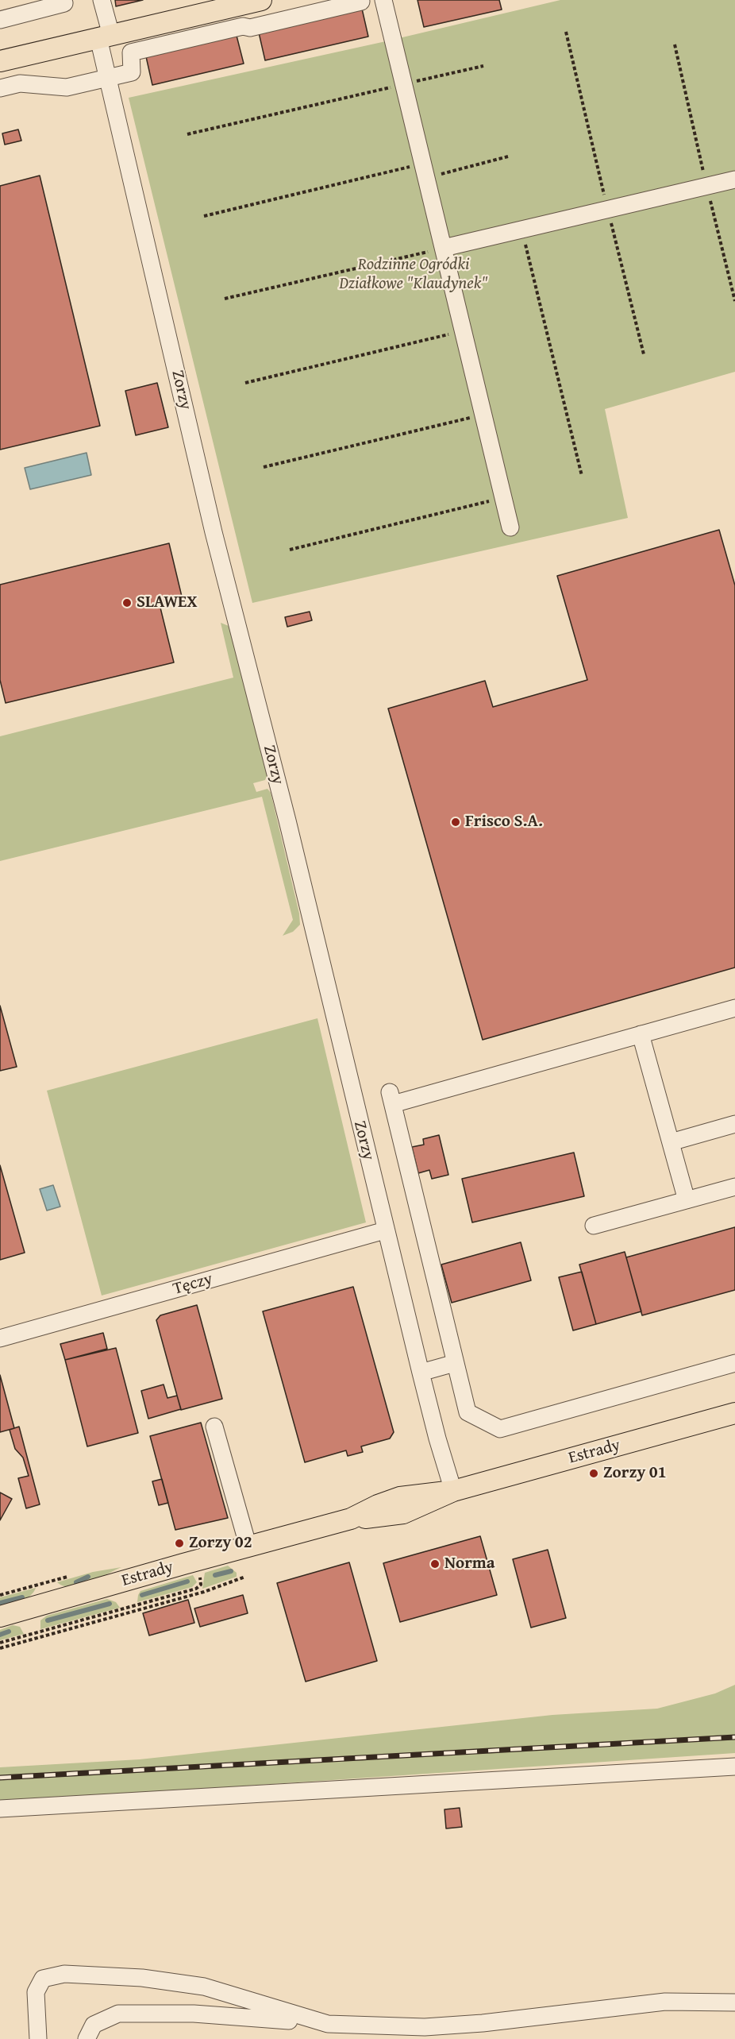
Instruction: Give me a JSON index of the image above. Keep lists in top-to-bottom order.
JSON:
{
  "streets": {
    "main road": ["Estrady"],
    "street": ["Zorzy", "Tęczy"]
  },
  "crossings": [
    ["Zorzy", "Tęczy"],
    ["Zorzy", "Estrady"]
  ],
  "parks": ["Rodzinne Ogródki Działkowe \"Klaudynek\""],
  "places": [
    "SLAWEX",
    "Frisco S.A.",
    "Zorzy 01",
    "Zorzy 02",
    "Norma"
  ]
}
